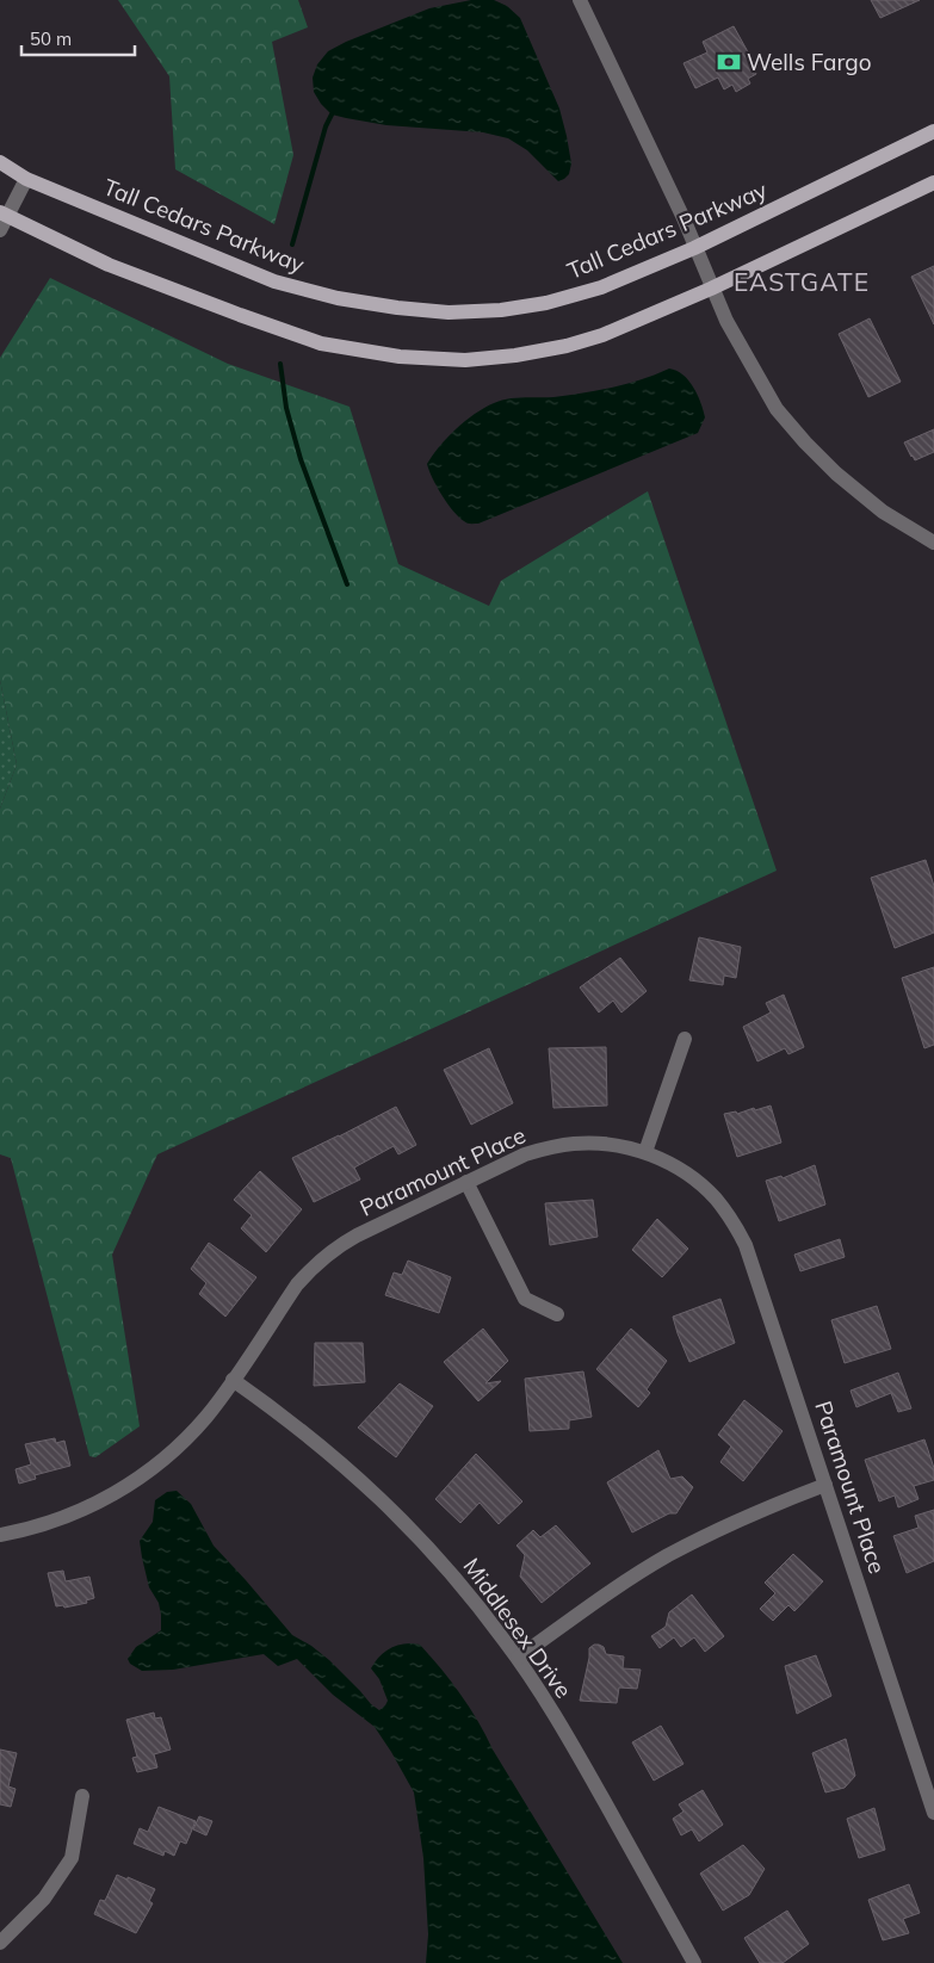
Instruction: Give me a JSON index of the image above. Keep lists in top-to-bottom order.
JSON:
{
  "streets": {
    "main road": ["Tall Cedars Parkway"],
    "street": ["Paramount Place", "Middlesex Drive"]
  },
  "crossings": [
    ["Paramount Place", "Middlesex Drive"]
  ],
  "districts": ["EASTGATE"],
  "places": {
    "bank": ["Wells Fargo"]
  },
  "scale_bar": "50 m"
}
